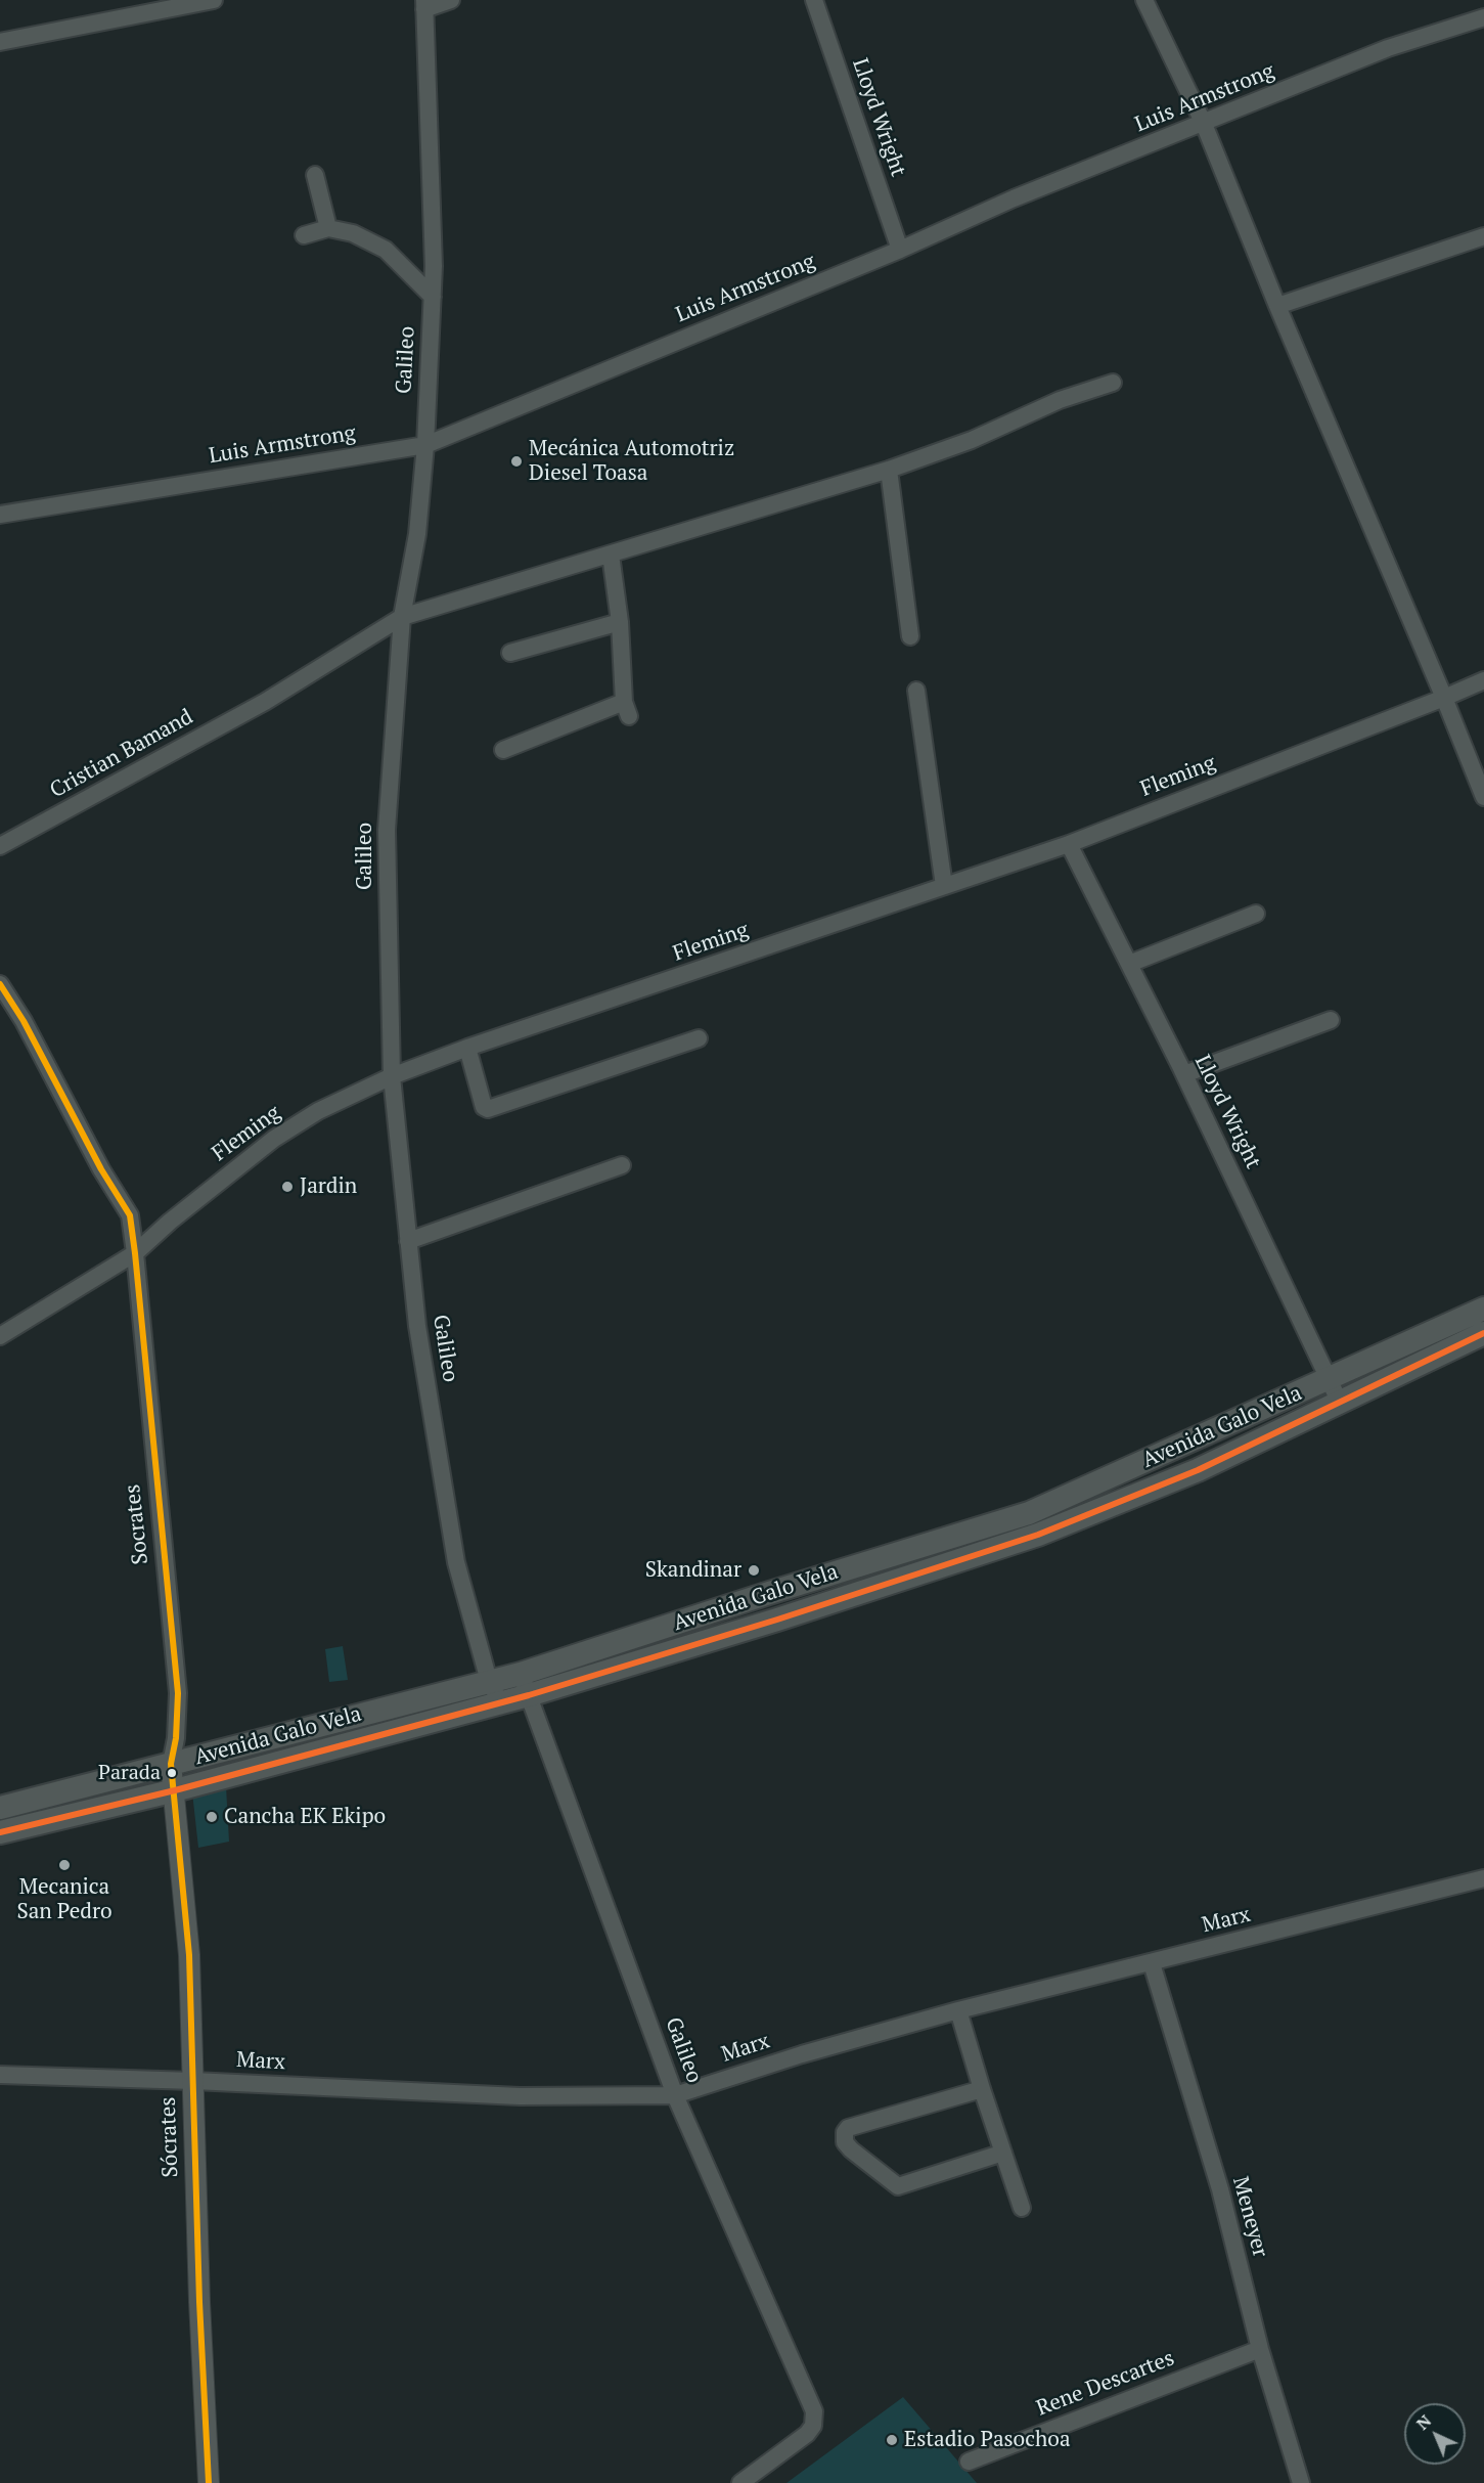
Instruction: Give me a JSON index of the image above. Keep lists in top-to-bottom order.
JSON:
{
  "streets": {
    "main road": ["Avenida Galo Vela"],
    "street": [
      "Luis Armstrong",
      "Lloyd Wright",
      "Galileo",
      "Cristian Bamand",
      "Fleming",
      "Socrates",
      "Marx",
      "Sócrates",
      "Meneyer",
      "Rene Descartes"
    ]
  },
  "crossings": [
    ["Luis Armstrong", "Lloyd Wright"],
    ["Luis Armstrong", "Galileo"],
    ["Lloyd Wright", "Fleming"],
    ["Lloyd Wright", "Avenida Galo Vela"],
    ["Galileo", "Cristian Bamand"],
    ["Galileo", "Fleming"],
    ["Galileo", "Avenida Galo Vela"],
    ["Galileo", "Marx"],
    ["Fleming", "Socrates"],
    ["Avenida Galo Vela", "Socrates"],
    ["Avenida Galo Vela", "Sócrates"],
    ["Socrates", "Sócrates"],
    ["Marx", "Sócrates"],
    ["Marx", "Meneyer"],
    ["Meneyer", "Rene Descartes"]
  ],
  "places": [
    "Mecánica Automotriz Diesel Toasa",
    "Jardin",
    "Skandinar",
    "Parada",
    "Cancha EK Ekipo",
    "Mecanica San Pedro",
    "Estadio Pasochoa"
  ],
  "north": "top left"
}
